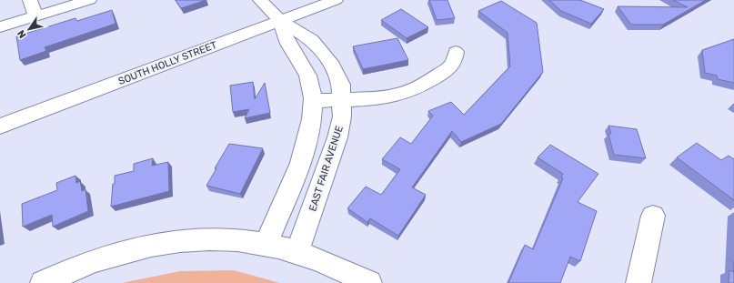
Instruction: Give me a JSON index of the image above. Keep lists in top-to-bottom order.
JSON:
{
  "streets": {
    "street": ["SOUTH HOLLY STREET", "EAST FAIR AVENUE"]
  },
  "crossings": [
    ["SOUTH HOLLY STREET", "EAST FAIR AVENUE"]
  ],
  "north": "bottom left"
}
